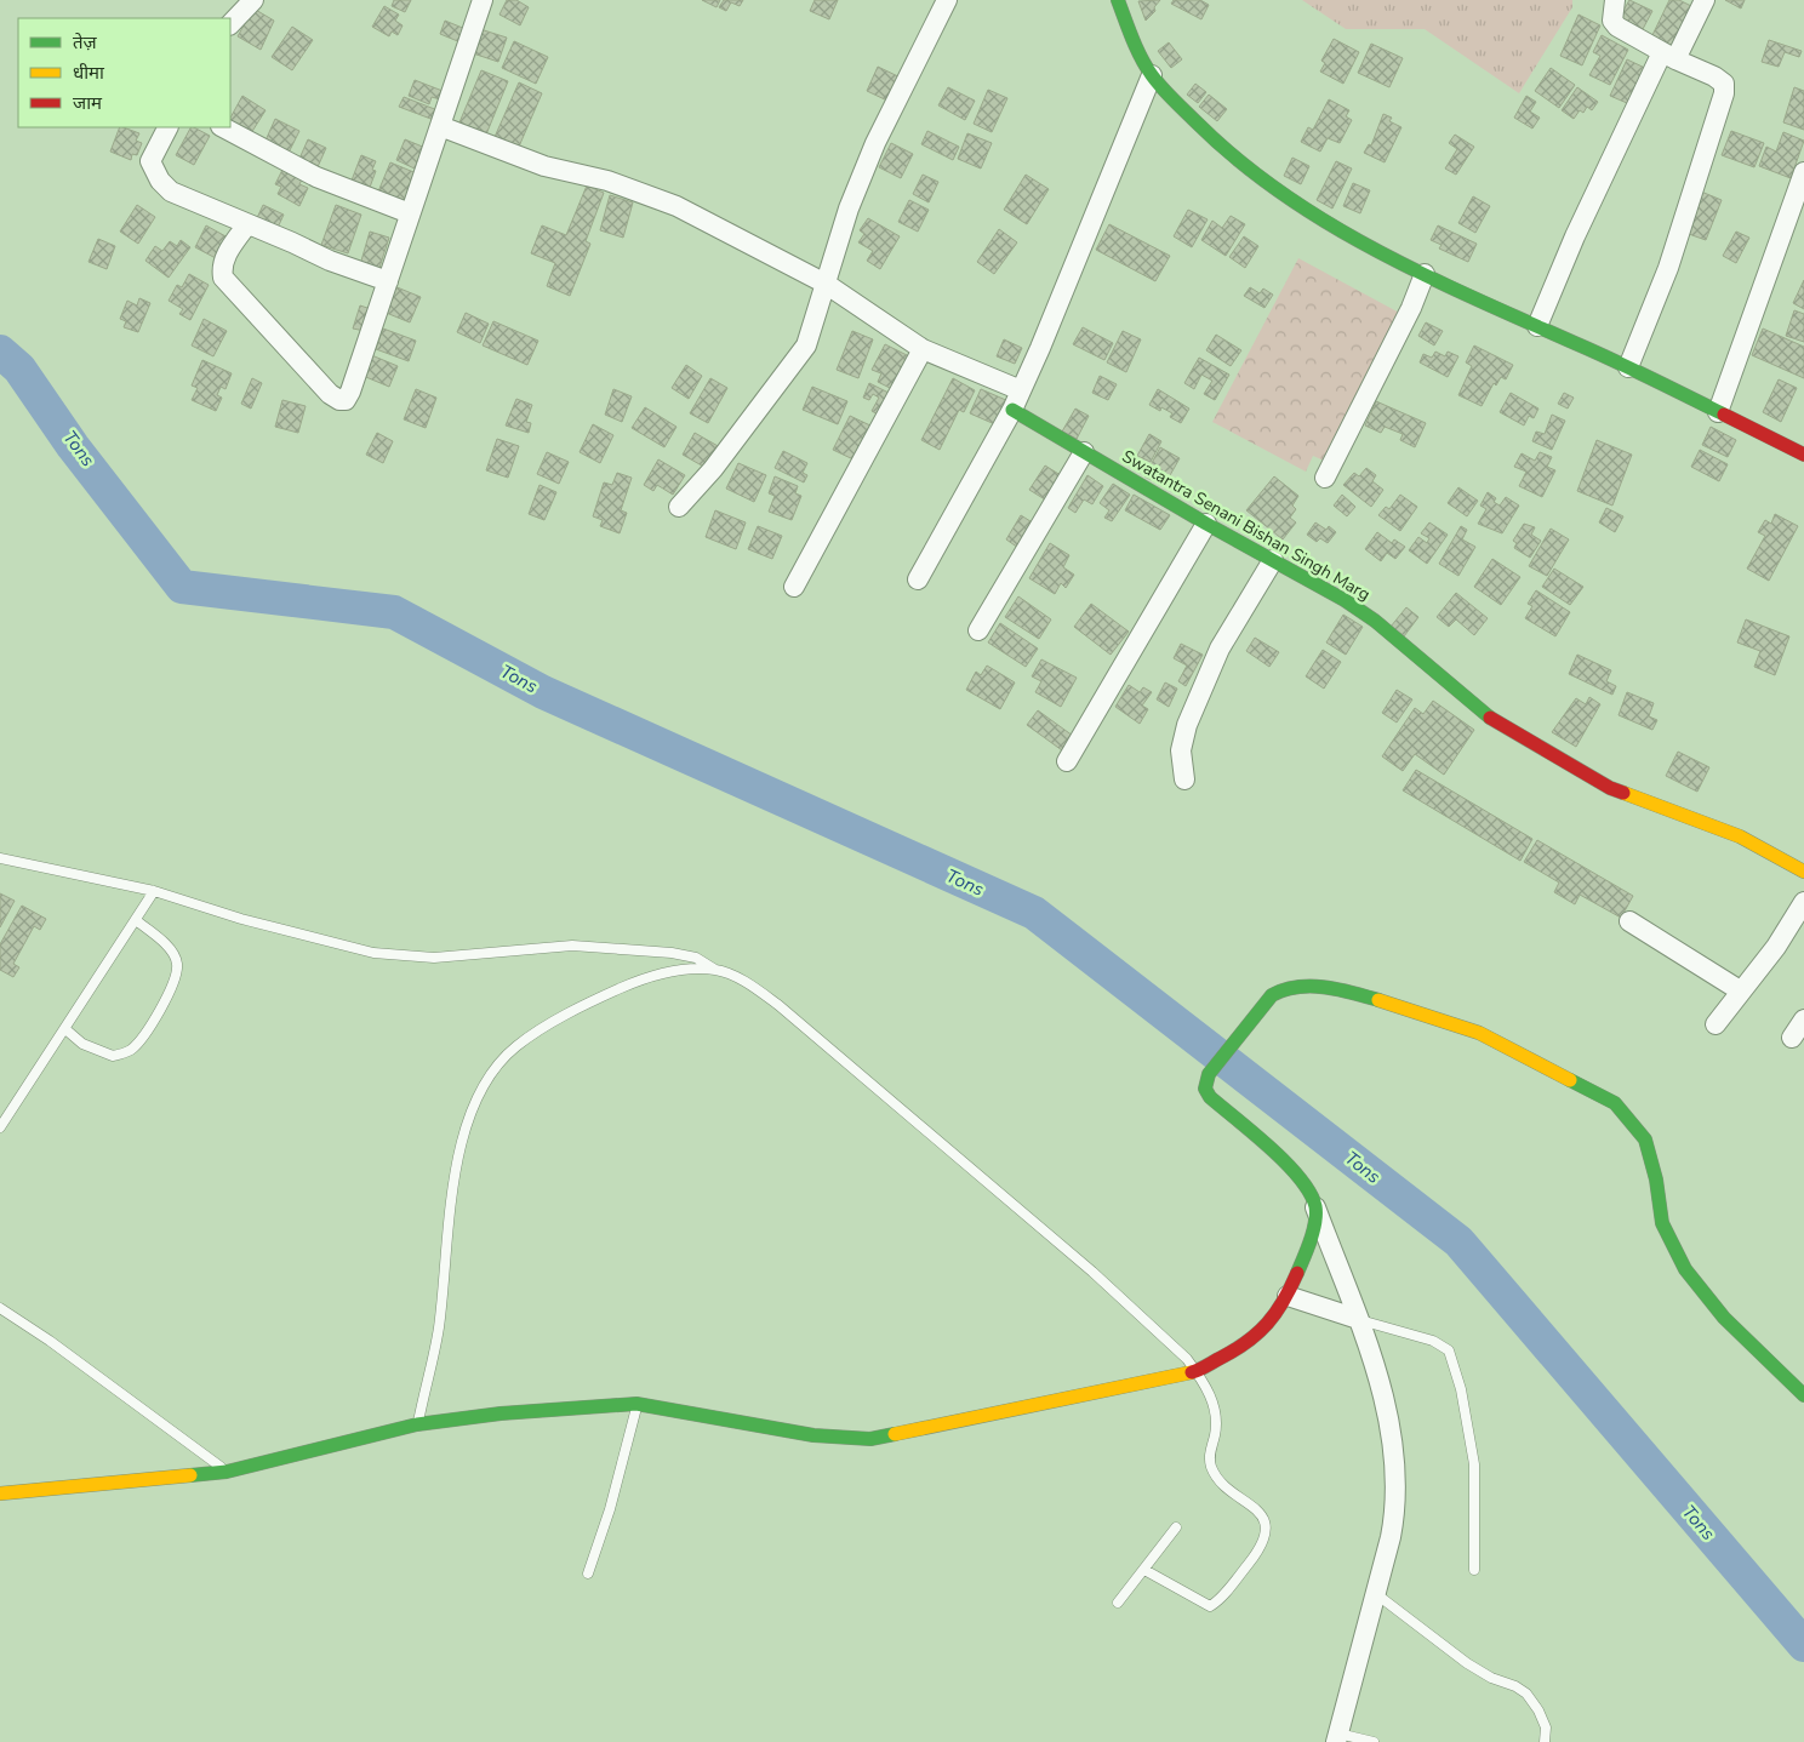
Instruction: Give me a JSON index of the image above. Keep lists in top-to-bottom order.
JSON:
{
  "streets": {
    "street": ["Swatantra Senani Bishan Singh Marg"]
  },
  "water": ["Tons"],
  "legend": ["तेज़", "धीमा", "जाम"]
}
